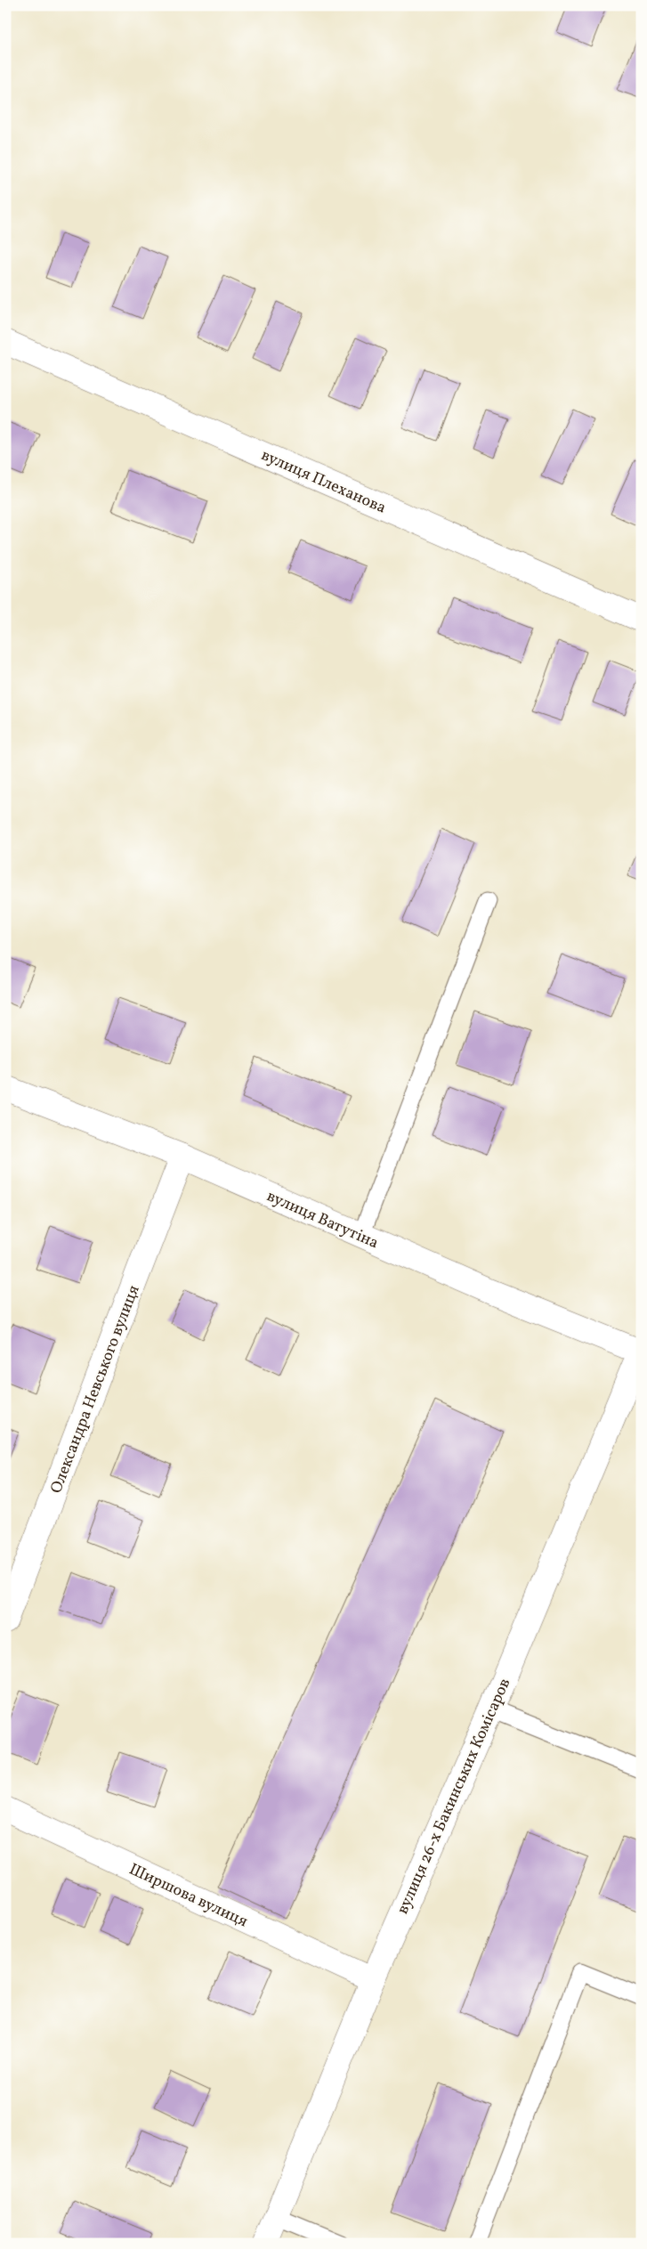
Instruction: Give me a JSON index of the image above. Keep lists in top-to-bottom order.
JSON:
{
  "streets": {
    "street": [
      "вулиця Плеханова",
      "вулиця Ватутіна",
      "Олександра Невського вулиця",
      "вулиця 26-х Бакинських Комісаров",
      "Ширшова вулиця"
    ]
  },
  "crossings": [
    ["вулиця Ватутіна", "Олександра Невського вулиця"],
    ["вулиця Ватутіна", "вулиця 26-х Бакинських Комісаров"],
    ["вулиця 26-х Бакинських Комісаров", "Ширшова вулиця"]
  ]
}
